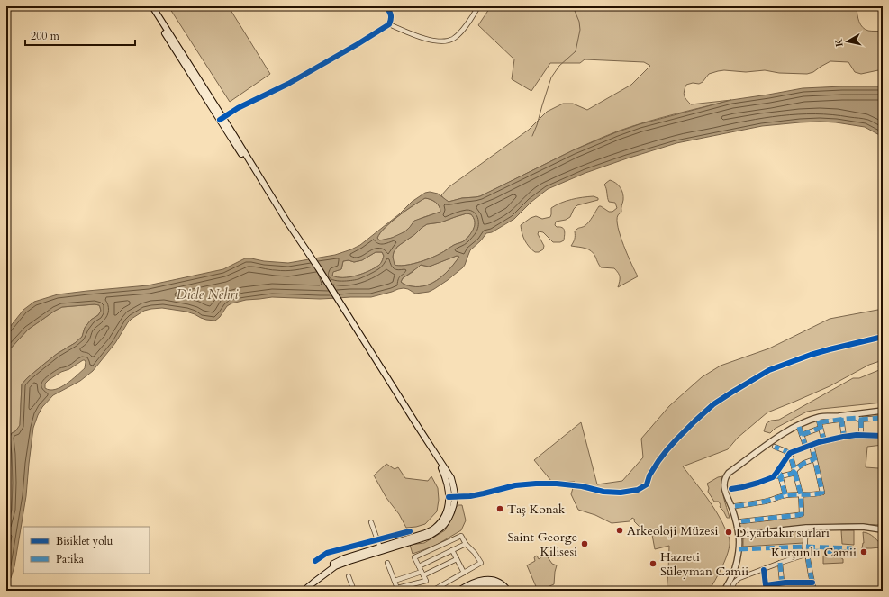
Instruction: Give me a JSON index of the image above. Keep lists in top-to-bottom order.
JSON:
{
  "water": ["Dicle Nehri"],
  "places": [
    "Taş Konak",
    "Arkeoloji Müzesi",
    "Diyarbakır surları",
    "Saint George Kilisesi",
    "Kurşunlu Camii",
    "Hazreti Süleyman Camii"
  ],
  "legend": ["Bisiklet yolu", "Patika"],
  "scale_bar": "200 m",
  "north": "left"
}
